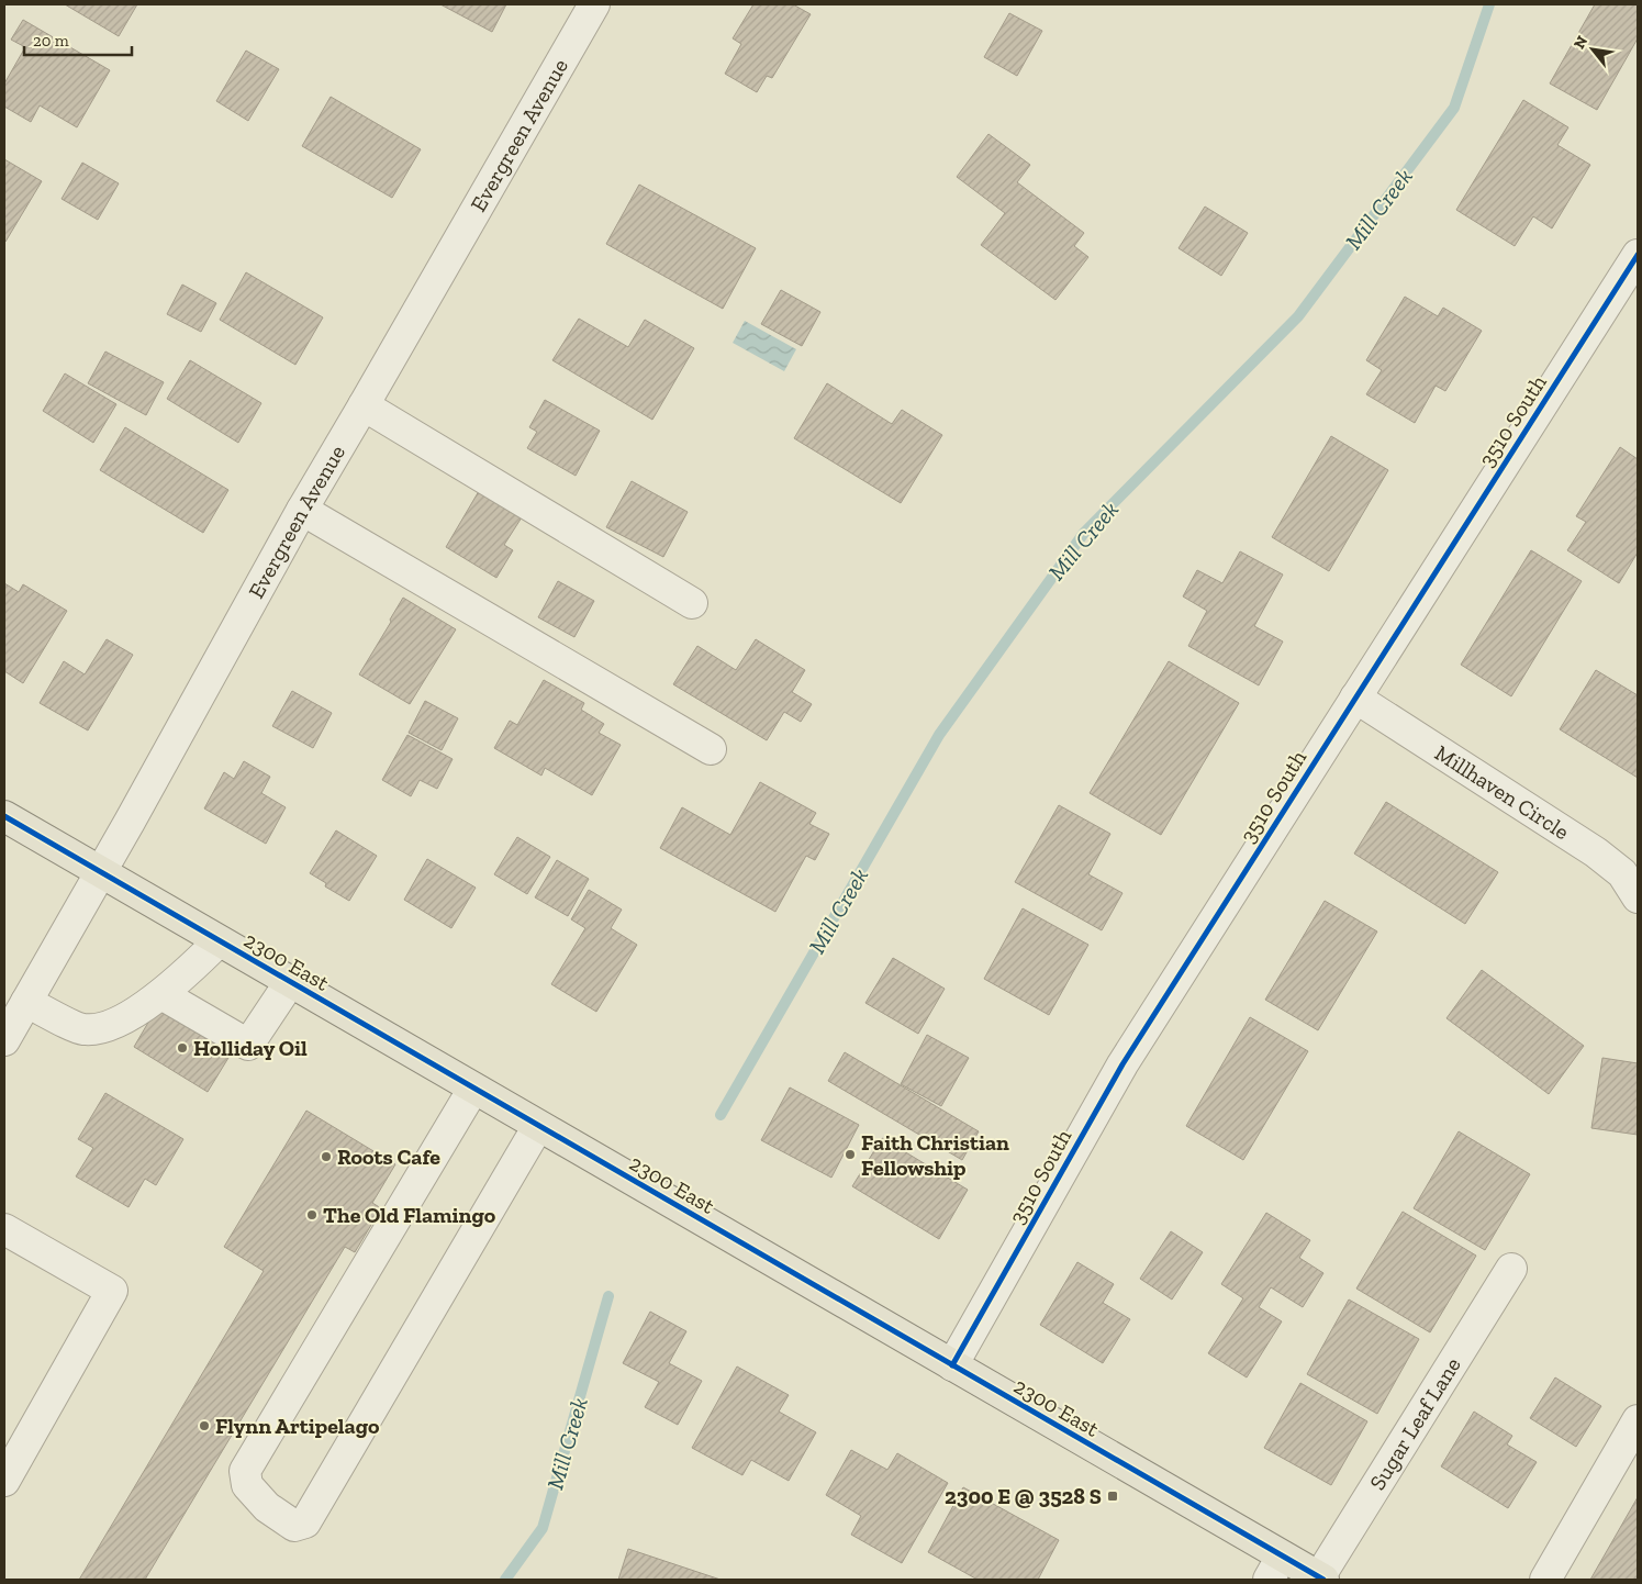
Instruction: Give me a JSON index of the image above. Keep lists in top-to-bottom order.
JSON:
{
  "streets": {
    "main road": ["2300 East"],
    "street": [
      "Evergreen Avenue",
      "3510 South",
      "Millhaven Circle",
      "Sugar Leaf Lane"
    ]
  },
  "crossings": [
    ["Evergreen Avenue", "2300 East"],
    ["3510 South", "Millhaven Circle"],
    ["3510 South", "2300 East"],
    ["2300 East", "Sugar Leaf Lane"]
  ],
  "water": ["Mill Creek"],
  "places": {
    "other": [
      "Holliday Oil",
      "Faith Christian Fellowship",
      "Roots Cafe",
      "The Old Flamingo",
      "Flynn Artipelago"
    ],
    "transit": ["2300 E @ 3528 S"]
  },
  "scale_bar": "20 m",
  "north": "top left"
}
